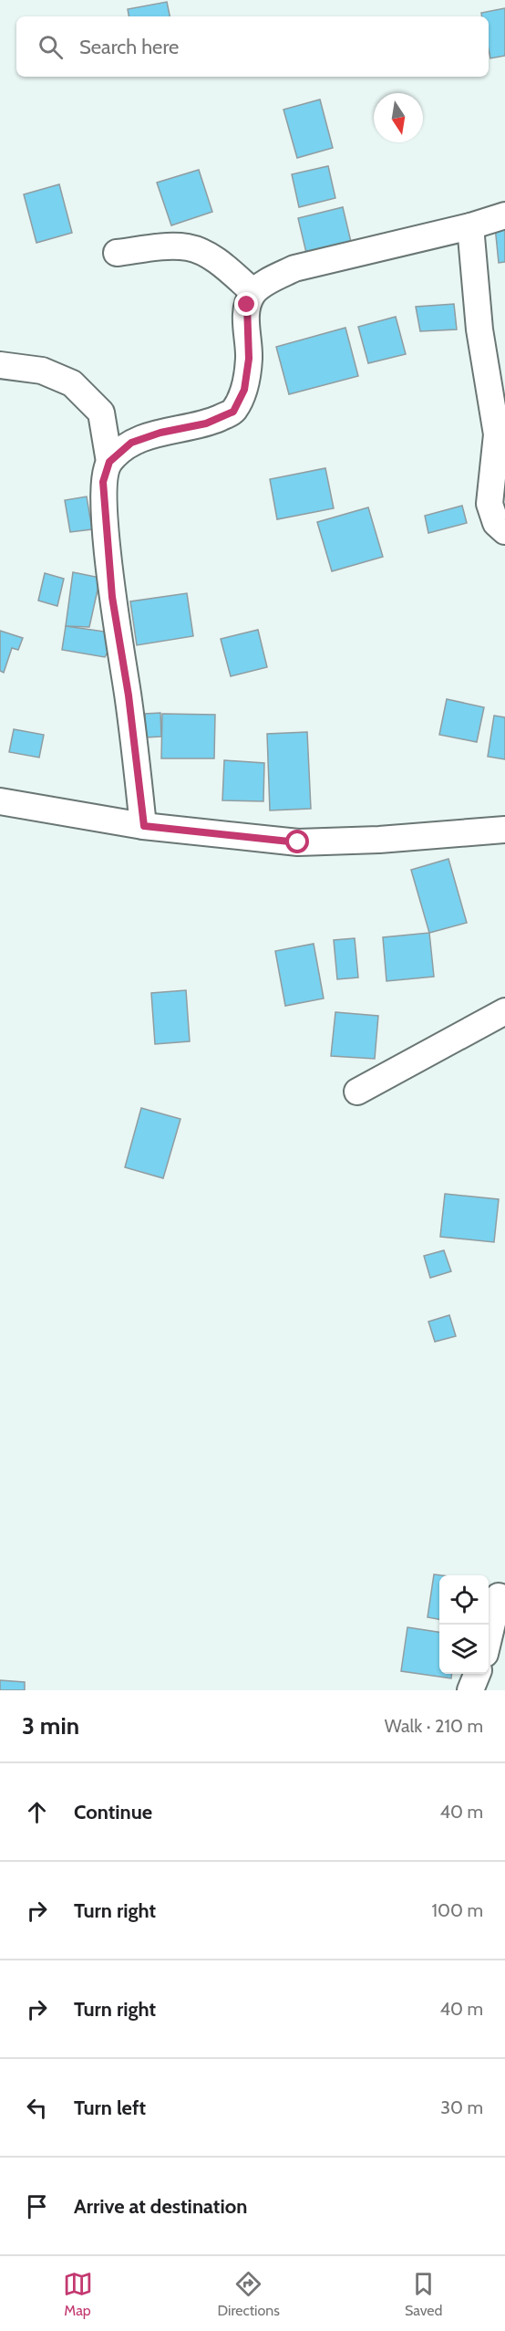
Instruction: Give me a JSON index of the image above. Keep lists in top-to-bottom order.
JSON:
{
  "north": "bottom",
  "page": {
    "search": "Search here",
    "heading": ["3 min", "Walk · 210 m"],
    "list": [
      ["Continue", "40 m"],
      ["Turn right", "100 m"],
      ["Turn right", "40 m"],
      ["Turn left", "30 m"],
      "Arrive at destination"
    ],
    "nav": ["Map", "Directions", "Saved"]
  }
}
